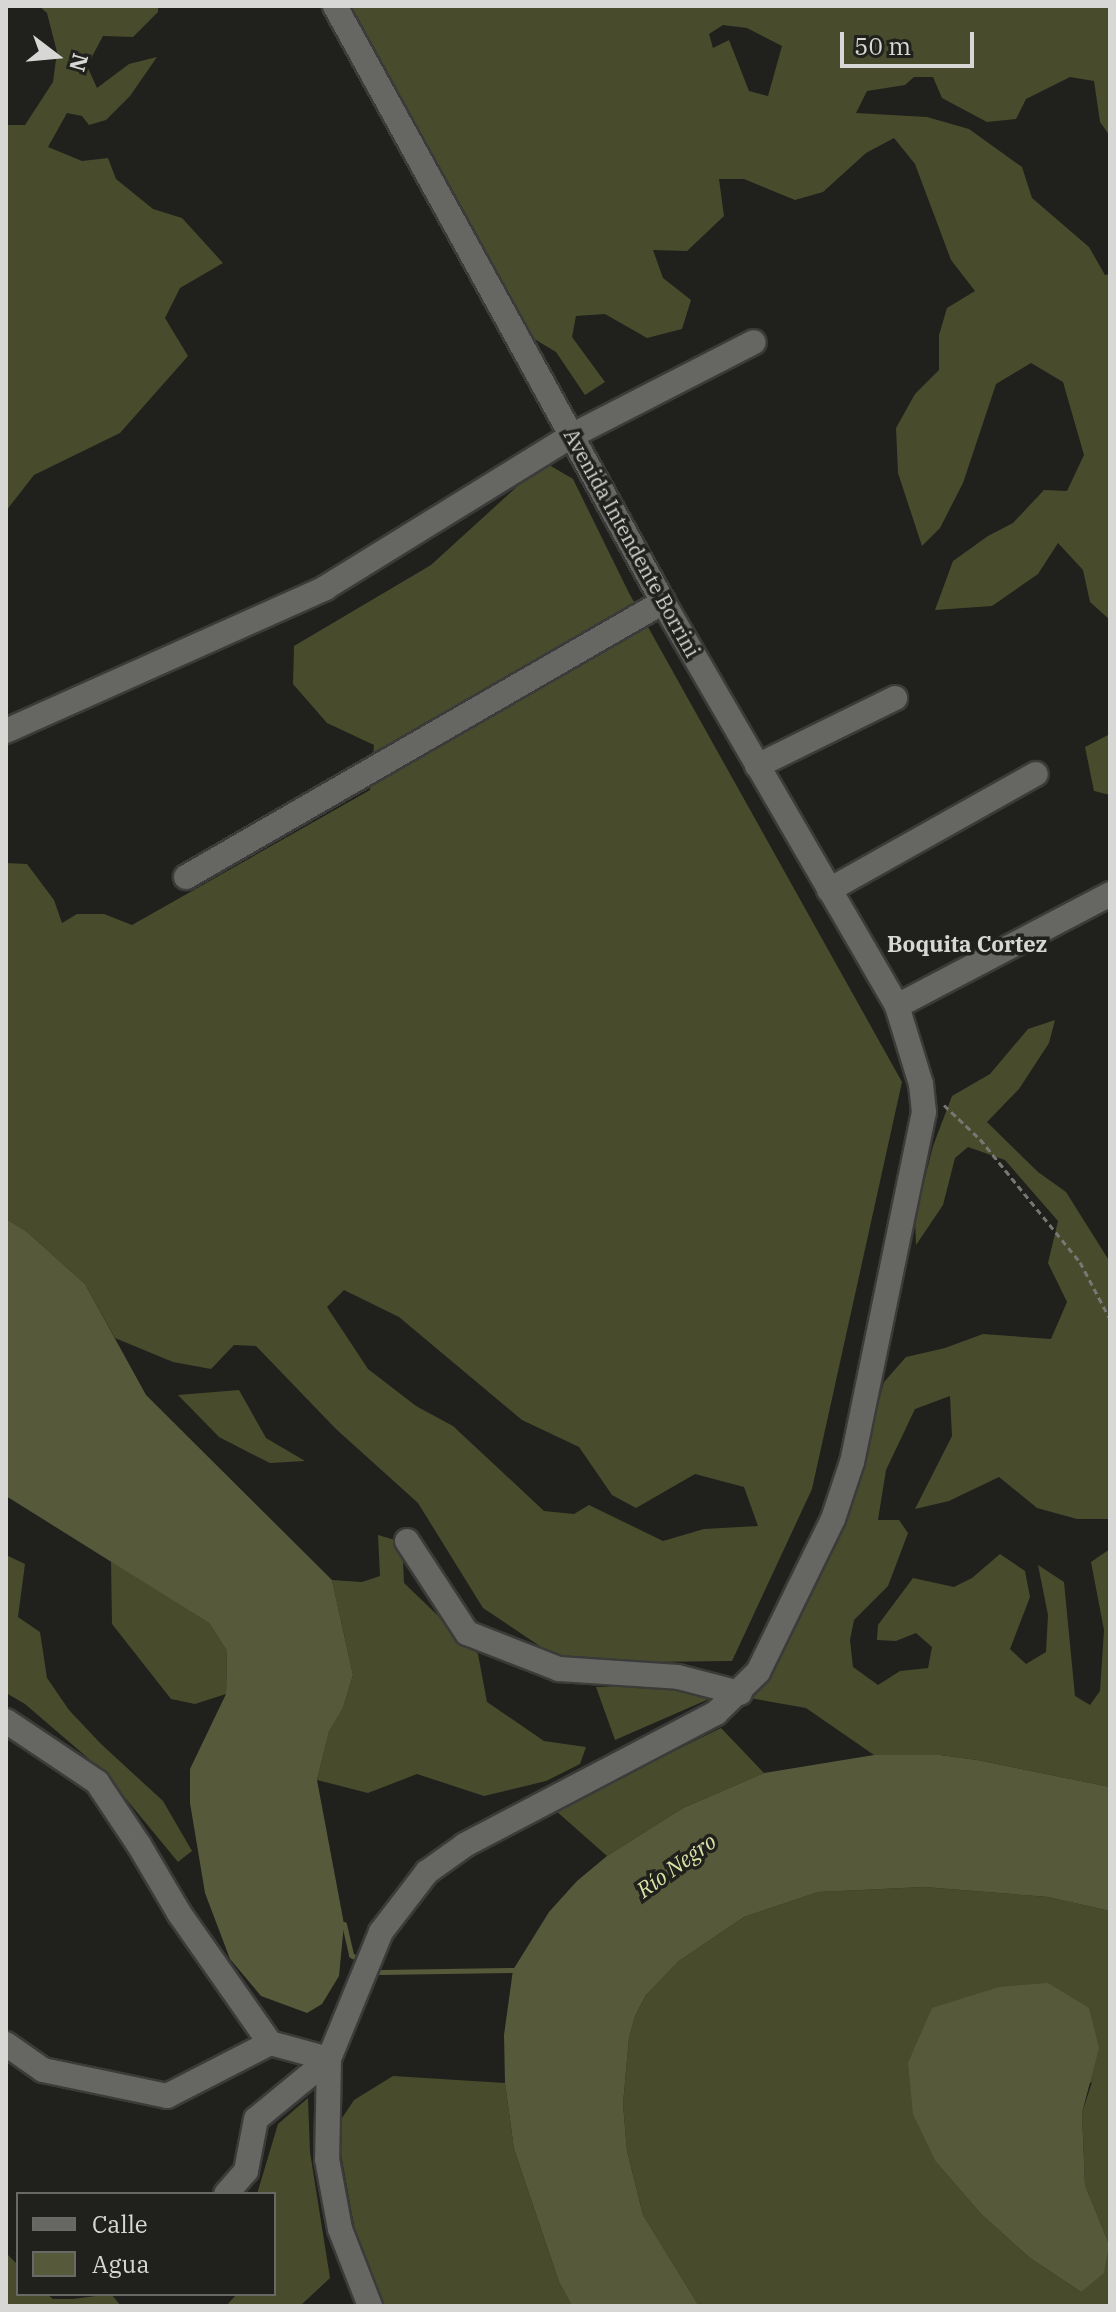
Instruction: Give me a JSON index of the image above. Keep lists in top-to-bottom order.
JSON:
{
  "streets": {
    "street": ["Avenida Intendente Borrini"]
  },
  "districts": ["Boquita Cortez"],
  "water": ["Río Negro"],
  "legend": ["Calle", "Agua"],
  "scale_bar": "50 m",
  "north": "right"
}
